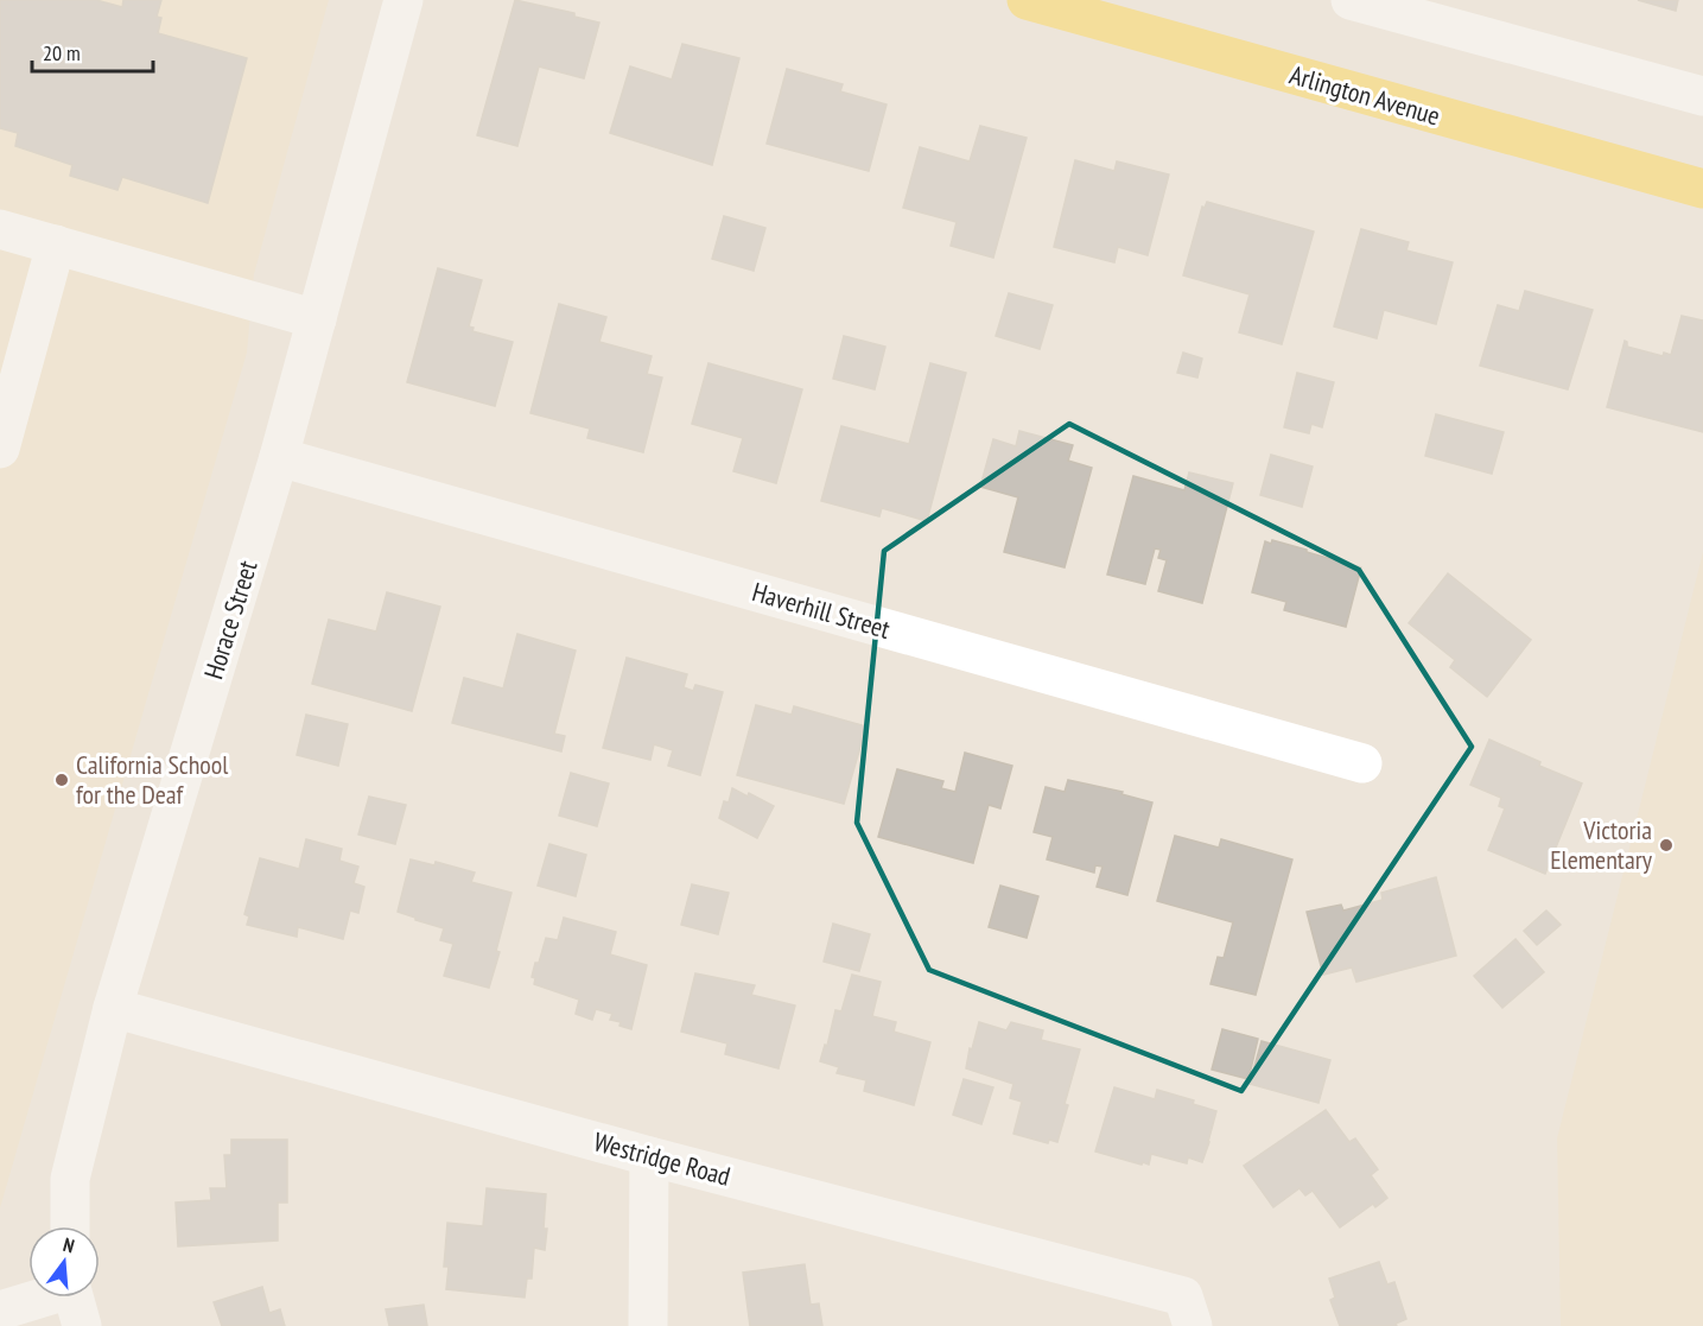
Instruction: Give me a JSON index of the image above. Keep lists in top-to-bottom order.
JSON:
{
  "streets": {
    "main road": ["Arlington Avenue"],
    "street": ["Haverhill Street", "Horace Street", "Westridge Road"]
  },
  "crossings": [
    ["Haverhill Street", "Horace Street"],
    ["Horace Street", "Westridge Road"]
  ],
  "places": ["California School for the Deaf", "Victoria Elementary"],
  "scale_bar": "20 m",
  "north": "top"
}
